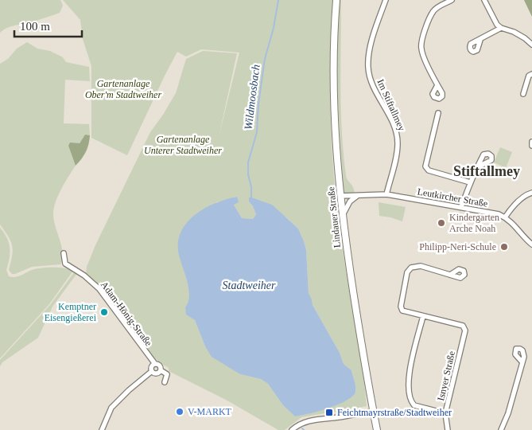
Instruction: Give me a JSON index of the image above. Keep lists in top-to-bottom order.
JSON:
{
  "streets": {
    "main road": ["Lindauer Straße"],
    "street": [
      "Im Stiftallmey",
      "Leutkircher Straße",
      "Adam-Hönig-Straße",
      "Isnyer Straße"
    ]
  },
  "crossings": [
    ["Im Stiftallmey", "Leutkircher Straße"],
    ["Leutkircher Straße", "Lindauer Straße"]
  ],
  "districts": ["Stiftallmey"],
  "water": ["Wildmoosbach", "Stadtweiher"],
  "parks": ["Gartenanlage Ober'm Stadtweiher", "Gartenanlage Unterer Stadtweiher"],
  "places": {
    "other": [
      "Kindergarten Arche Noah",
      "Philipp-Neri-Schule",
      "Kemptner Eisengießerei",
      "V-MARKT"
    ],
    "transit": ["Feichtmayrstraße/Stadtweiher"]
  },
  "scale_bar": "100 m"
}
